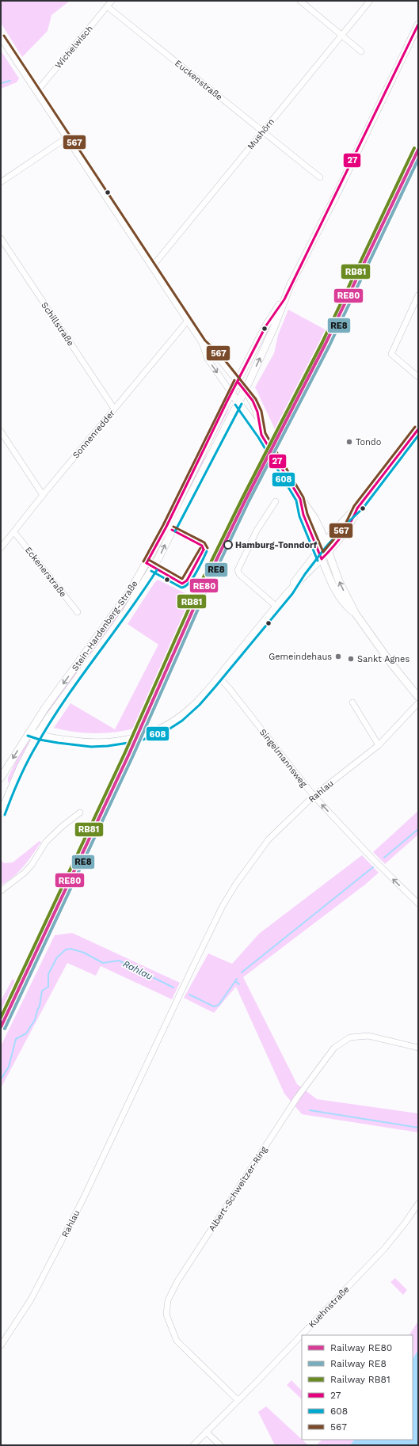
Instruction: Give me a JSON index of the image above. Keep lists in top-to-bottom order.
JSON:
{
  "streets": {
    "main road": ["Stein-Hardenberg-Straße"],
    "street": [
      "Wichelwisch",
      "Euckenstraße",
      "Mushörn",
      "Schillstraße",
      "Sonnenredder",
      "Eckenerstraße",
      "Singelmannsweg",
      "Rahlau",
      "Albert-Schweitzer-Ring",
      "Kuehnstraße"
    ]
  },
  "crossings": [
    ["Wichelwisch", "Euckenstraße"],
    ["Euckenstraße", "Mushörn"],
    ["Schillstraße", "Sonnenredder"],
    ["Sonnenredder", "Eckenerstraße"],
    ["Singelmannsweg", "Rahlau"],
    ["Albert-Schweitzer-Ring", "Kuehnstraße"]
  ],
  "one_way": ["Singelmannsweg"],
  "water": ["Rahlau"],
  "places": [
    "Tondo",
    "Hamburg-Tonndorf",
    "Gemeindehaus",
    "Sankt Agnes"
  ],
  "lines": [
    "transit line 27",
    "transit line 567",
    "rail line RB81",
    "rail line RE80",
    "rail line RE8",
    "transit line 608"
  ],
  "legend": [
    "Railway RE80",
    "Railway RE8",
    "Railway RB81",
    "27",
    "608",
    "567"
  ]
}
